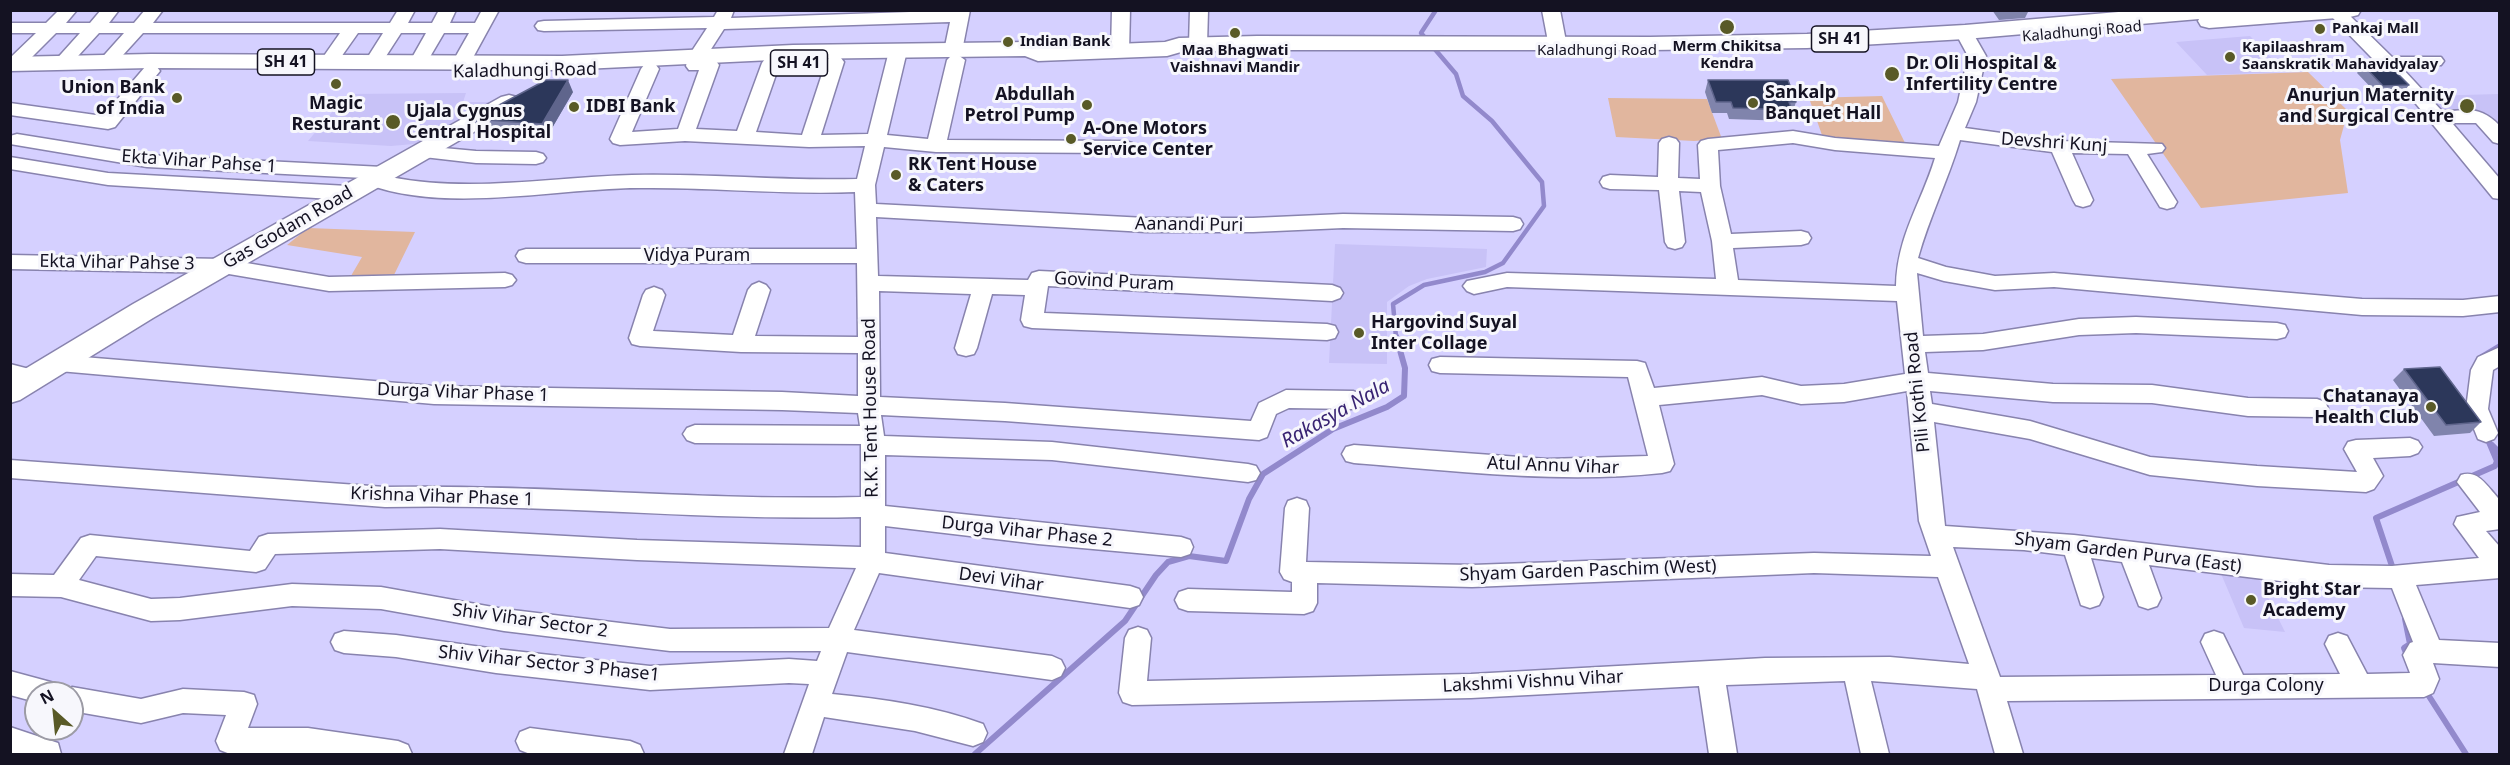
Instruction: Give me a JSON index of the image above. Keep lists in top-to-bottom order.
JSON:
{
  "streets": {
    "main road": ["Kaladhungi Road", "SH 41", "Gas Godam Road"],
    "street": [
      "Devshri Kunj",
      "Ekta Vihar Pahse 1",
      "Aanandi Puri",
      "Vidya Puram",
      "Ekta Vihar Pahse 3",
      "Govind Puram",
      "Pili Kothi Road",
      "Durga Vihar Phase 1",
      "R.K. Tent House Road",
      "Atul Annu Vihar",
      "Krishna Vihar Phase 1",
      "Durga Vihar Phase 2",
      "Shyam Garden Purva (East)",
      "Shyam Garden Paschim (West)",
      "Devi Vihar",
      "Shiv Vihar Sector 2",
      "Shiv Vihar Sector 3 Phase1",
      "Lakshmi Vishnu Vihar",
      "Durga Colony"
    ]
  },
  "crossings": [
    ["Kaladhungi Road", "Gas Godam Road"],
    ["Kaladhungi Road", "Pili Kothi Road"],
    ["Kaladhungi Road", "R.K. Tent House Road"],
    ["Devshri Kunj", "Pili Kothi Road"],
    ["Ekta Vihar Pahse 1", "Gas Godam Road"],
    ["Ekta Vihar Pahse 1", "R.K. Tent House Road"],
    ["Aanandi Puri", "R.K. Tent House Road"],
    ["Gas Godam Road", "Ekta Vihar Pahse 3"],
    ["Gas Godam Road", "Durga Vihar Phase 1"],
    ["Vidya Puram", "R.K. Tent House Road"],
    ["Govind Puram", "R.K. Tent House Road"],
    ["Pili Kothi Road", "Shyam Garden Purva (East)"],
    ["Pili Kothi Road", "Shyam Garden Paschim (West)"],
    ["Pili Kothi Road", "Lakshmi Vishnu Vihar"],
    ["Pili Kothi Road", "Durga Colony"],
    ["Durga Vihar Phase 1", "R.K. Tent House Road"],
    ["R.K. Tent House Road", "Krishna Vihar Phase 1"],
    ["R.K. Tent House Road", "Durga Vihar Phase 2"],
    ["R.K. Tent House Road", "Devi Vihar"],
    ["R.K. Tent House Road", "Shiv Vihar Sector 2"],
    ["R.K. Tent House Road", "Shiv Vihar Sector 3 Phase1"],
    ["Krishna Vihar Phase 1", "Durga Vihar Phase 2"],
    ["Devi Vihar", "Shiv Vihar Sector 2"],
    ["Lakshmi Vishnu Vihar", "Durga Colony"]
  ],
  "water": ["Rakasya Nala"],
  "places": [
    "Merm Chikitsa Kendra",
    "Pankaj Mall",
    "Maa Bhagwati Vaishnavi Mandir",
    "Indian Bank",
    "Kapilaashram Saanskratik Mahavidyalay",
    "Dr. Oli Hospital & Infertility Centre",
    "Magic Resturant",
    "Union Bank of India",
    "Sankalp Banquet Hall",
    "Abdullah Petrol Pump",
    "Anurjun Maternity and Surgical Centre",
    "IDBI Bank",
    "Ujala Cygnus Central Hospital",
    "A-One Motors Service Center",
    "RK Tent House & Caters",
    "Hargovind Suyal Inter Collage",
    "Chatanaya Health Club",
    "Bright Star Academy"
  ],
  "north": "top left"
}
